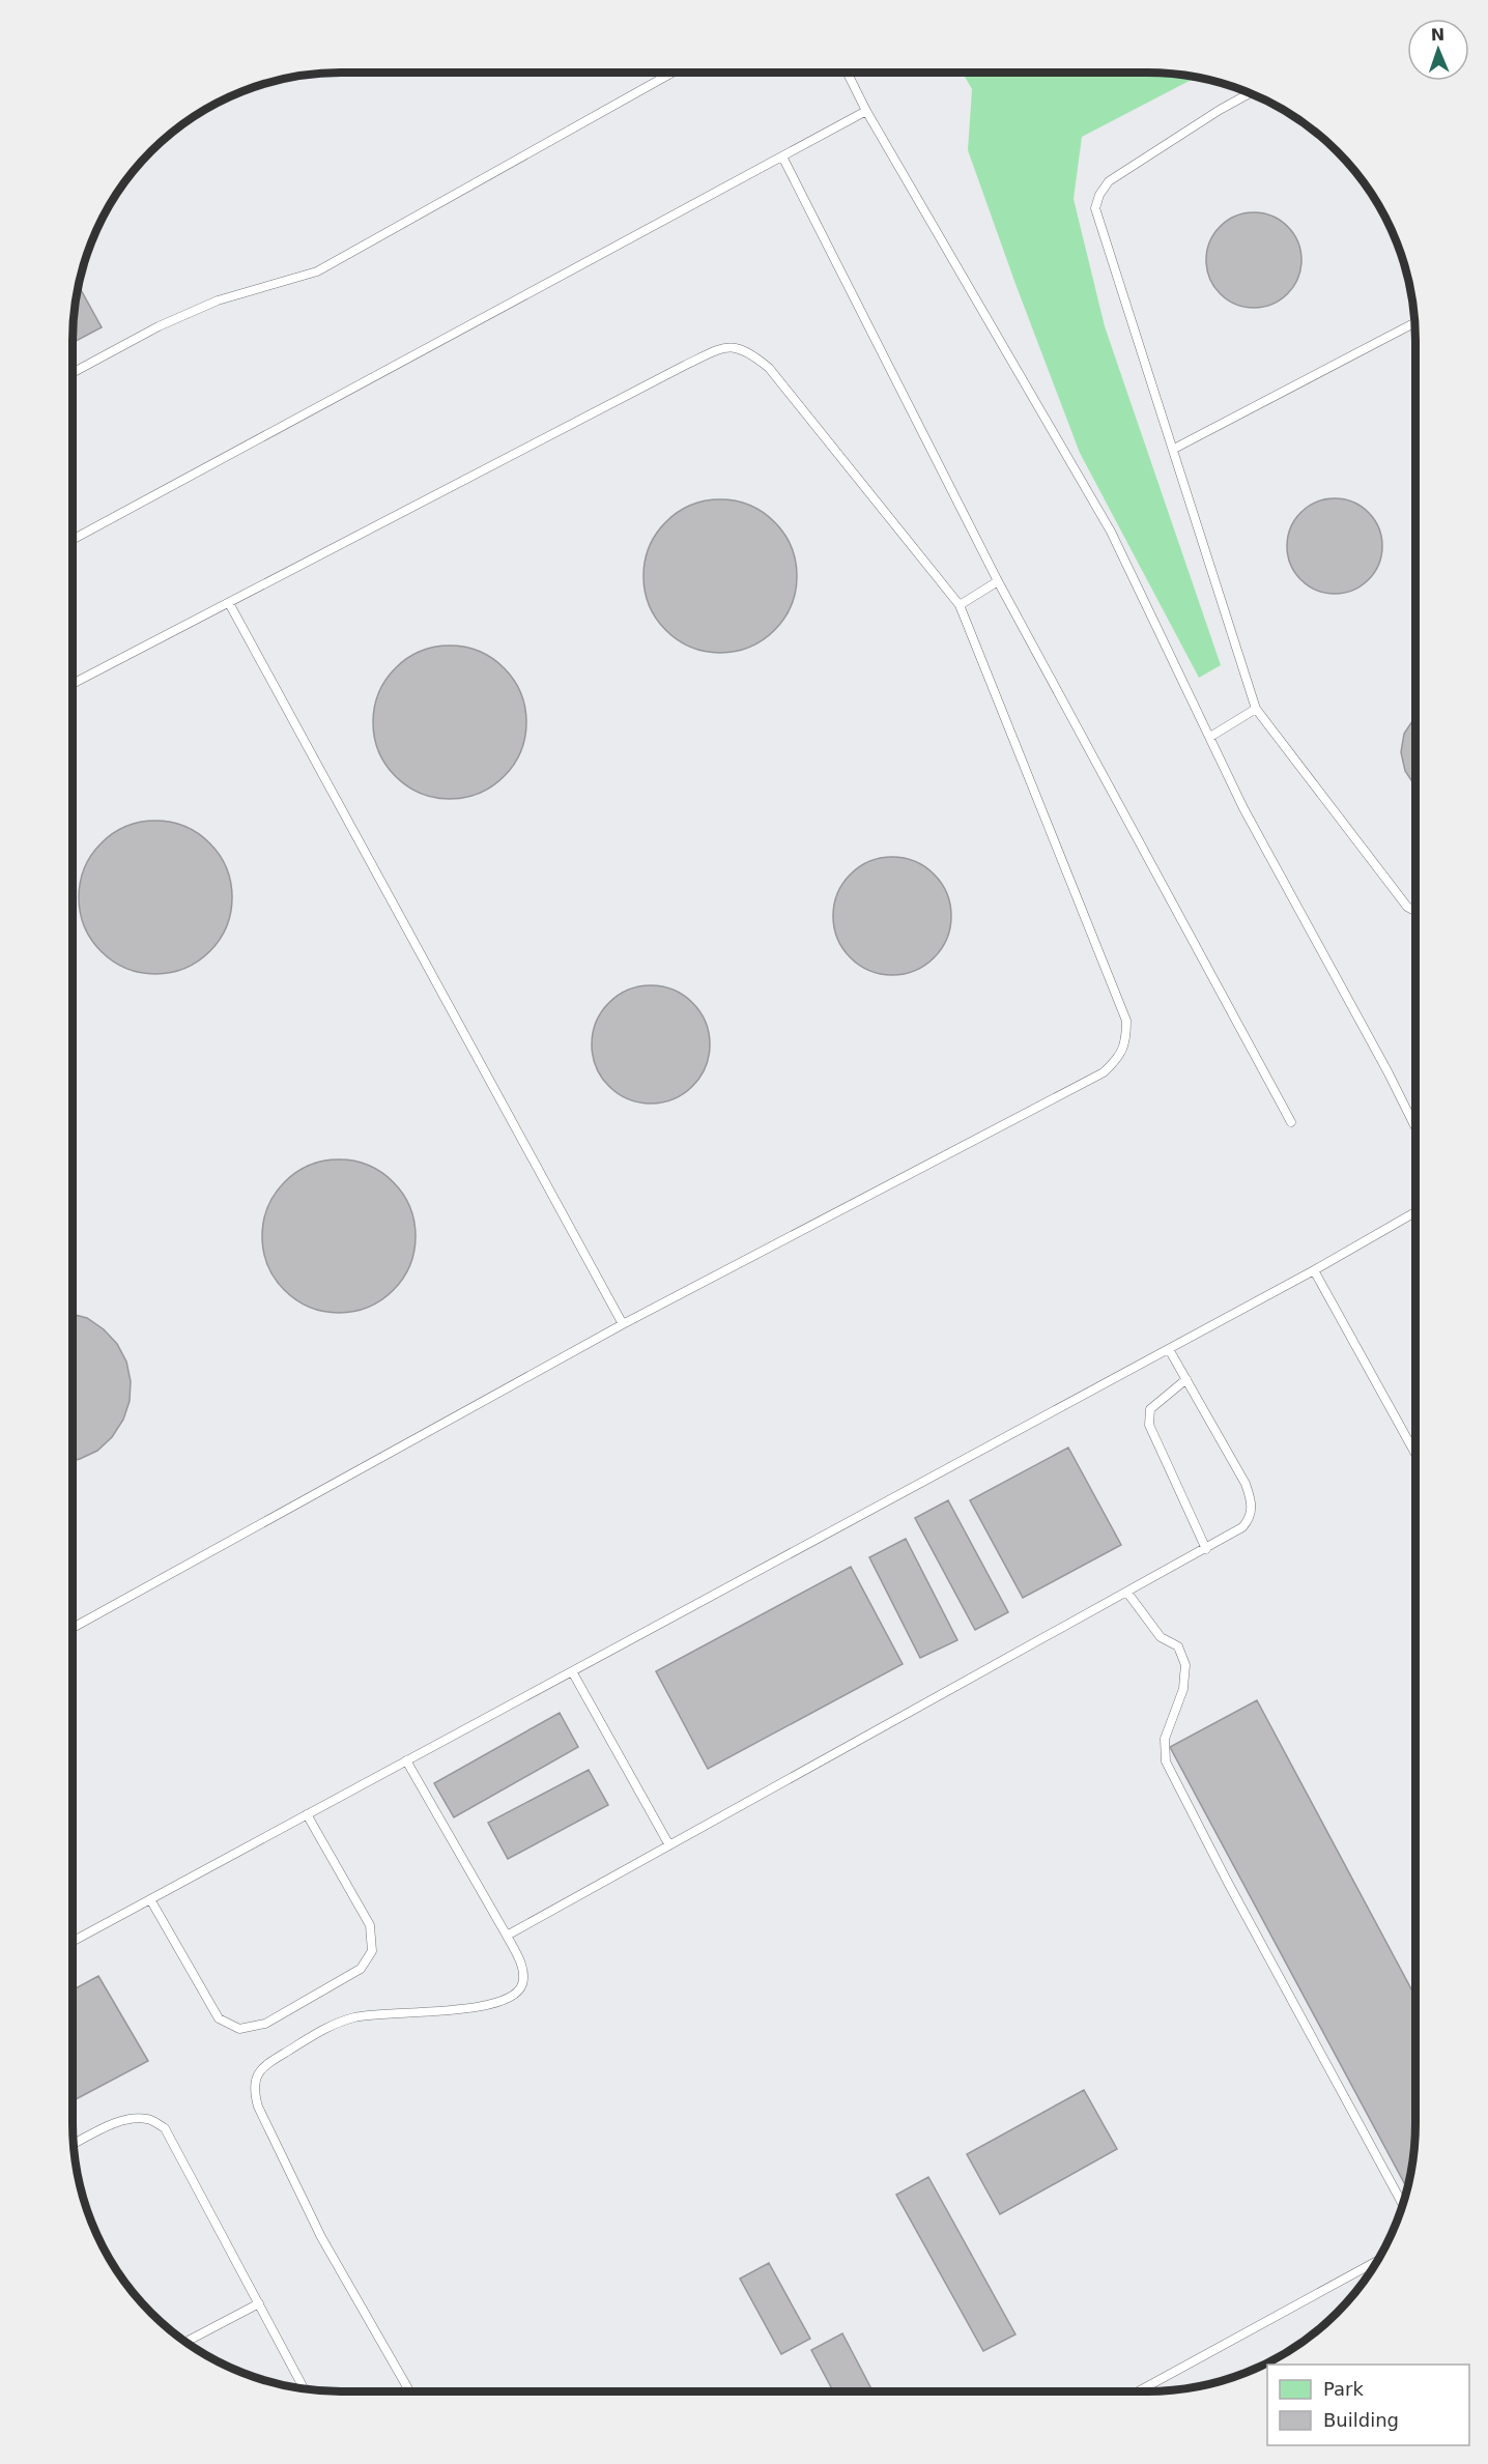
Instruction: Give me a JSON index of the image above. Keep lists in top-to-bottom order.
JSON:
{
  "legend": ["Park", "Building"],
  "north": "top"
}
